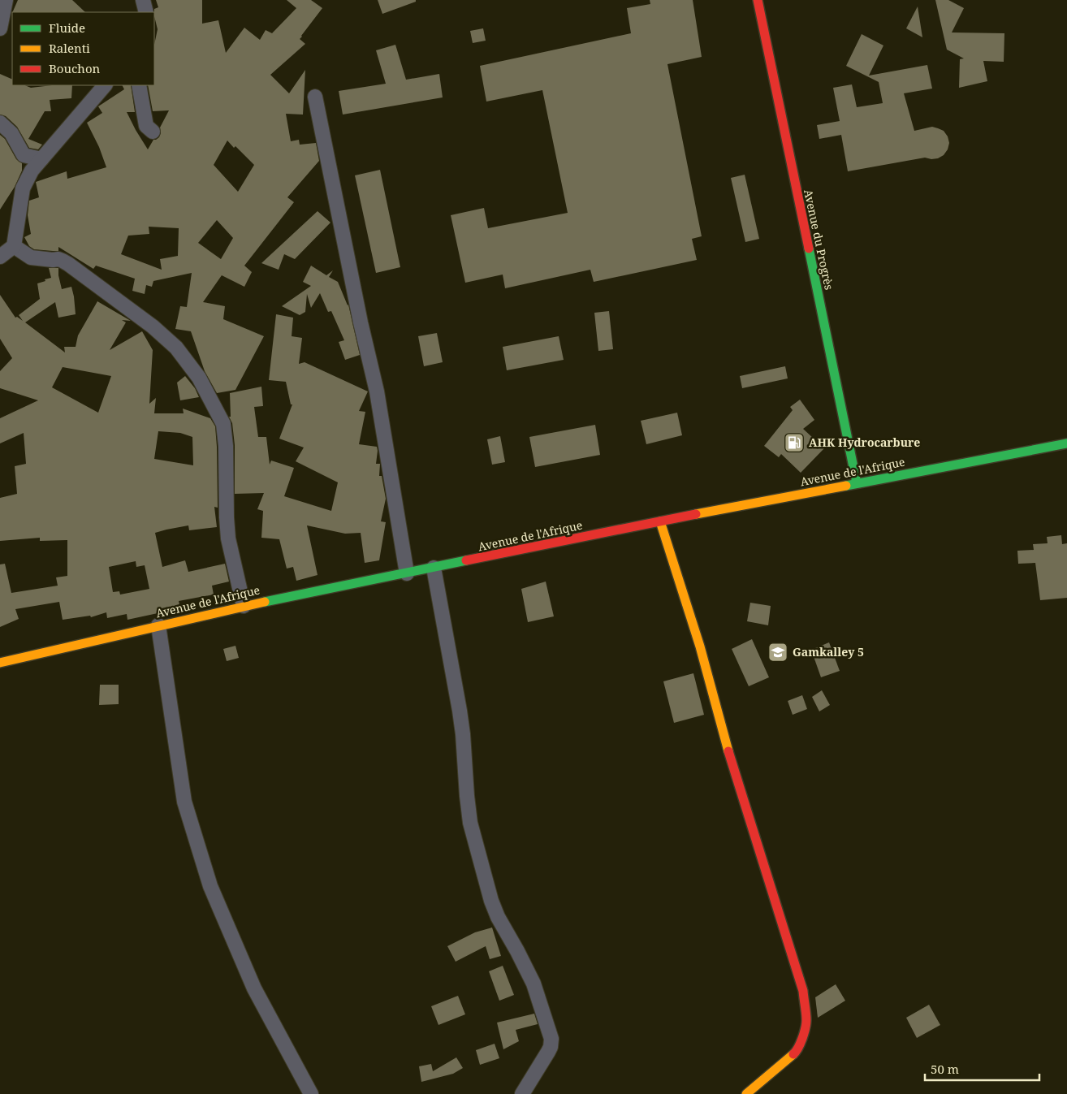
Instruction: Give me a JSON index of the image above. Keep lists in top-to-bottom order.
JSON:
{
  "streets": {
    "street": ["Avenue du Progrès", "Avenue de l'Afrique"]
  },
  "crossings": [
    ["Avenue du Progrès", "Avenue de l'Afrique"]
  ],
  "places": {
    "fuel station": ["AHK Hydrocarbure"],
    "school or university": ["Gamkalley 5"]
  },
  "legend": ["Fluide", "Ralenti", "Bouchon"],
  "scale_bar": "50 m"
}
